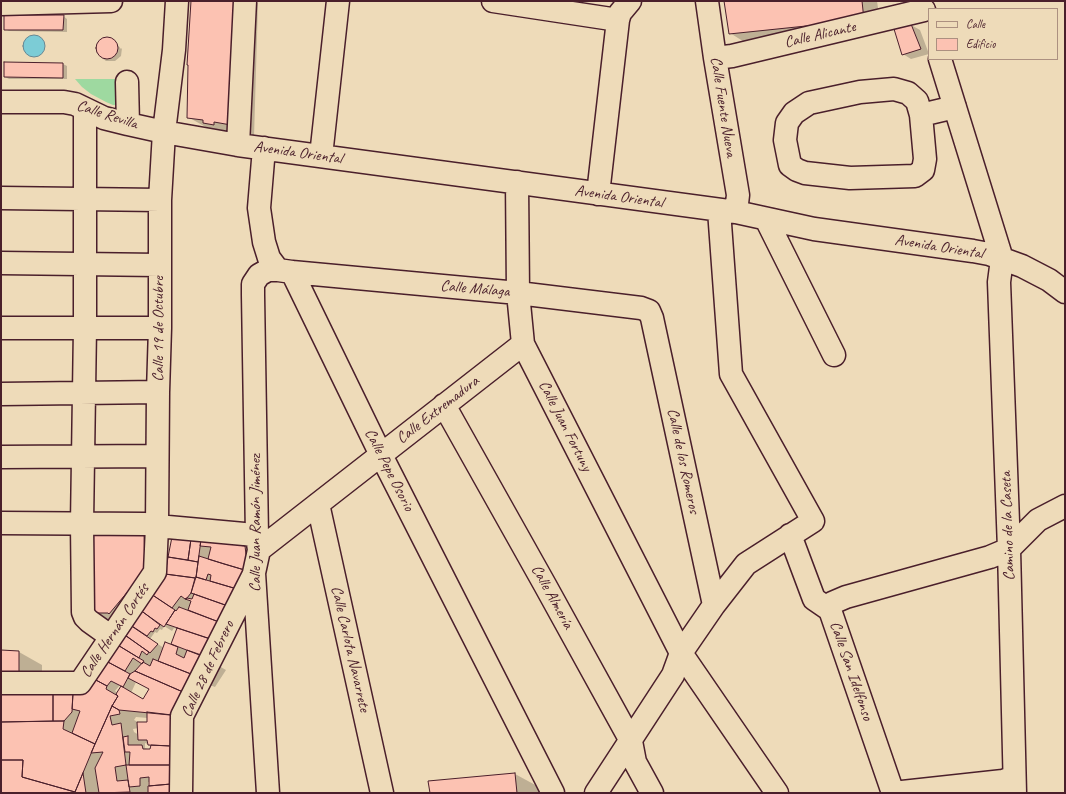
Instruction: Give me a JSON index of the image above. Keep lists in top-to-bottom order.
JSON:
{
  "streets": {
    "street": [
      "Calle Alicante",
      "Calle Fuente Nueva",
      "Calle Revilla",
      "Avenida Oriental",
      "Calle Málaga",
      "Calle 19 de Octubre",
      "Calle Extremadura",
      "Calle Juan Fortuny",
      "Calle de los Romeros",
      "Calle Pepe Osorio",
      "Calle Juan Ramón Jiménez",
      "Camino de la Caseta",
      "Calle Almería",
      "Calle Hernán Cortés",
      "Calle Carlota Navarrete",
      "Calle 28 de Febrero",
      "Calle San Idelfonso"
    ]
  },
  "crossings": [
    ["Calle Alicante", "Calle Fuente Nueva"],
    ["Calle Fuente Nueva", "Avenida Oriental"],
    ["Calle Fuente Nueva", "Calle San Idelfonso"],
    ["Calle Revilla", "Avenida Oriental"],
    ["Calle Revilla", "Calle 19 de Octubre"],
    ["Avenida Oriental", "Calle 19 de Octubre"],
    ["Avenida Oriental", "Calle Juan Fortuny"],
    ["Avenida Oriental", "Calle Pepe Osorio"],
    ["Avenida Oriental", "Camino de la Caseta"],
    ["Calle Málaga", "Calle Juan Fortuny"],
    ["Calle Málaga", "Calle de los Romeros"],
    ["Calle Málaga", "Calle Pepe Osorio"],
    ["Calle Málaga", "Calle Juan Ramón Jiménez"],
    ["Calle 19 de Octubre", "Calle Hernán Cortés"],
    ["Calle Extremadura", "Calle Juan Fortuny"],
    ["Calle Extremadura", "Calle Pepe Osorio"],
    ["Calle Extremadura", "Calle Juan Ramón Jiménez"],
    ["Calle Extremadura", "Calle Almería"],
    ["Calle Extremadura", "Calle Carlota Navarrete"],
    ["Calle Pepe Osorio", "Calle Juan Ramón Jiménez"],
    ["Calle Juan Ramón Jiménez", "Calle 28 de Febrero"]
  ],
  "legend": ["Calle", "Edificio"]
}
